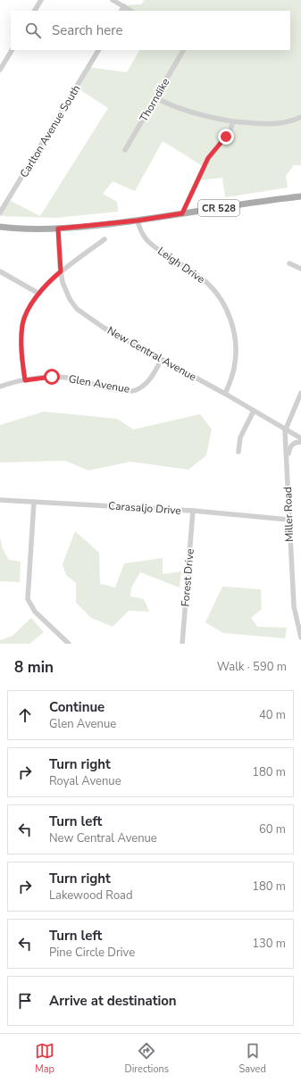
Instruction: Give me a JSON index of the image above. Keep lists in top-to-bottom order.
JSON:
{
  "streets": {
    "main road": ["CR 528"],
    "street": [
      "Thorndike",
      "Carlton Avenue South",
      "Leigh Drive",
      "New Central Avenue",
      "Glen Avenue",
      "Carasaljo Drive",
      "Miller Road",
      "Forest Drive"
    ]
  },
  "crossings": [
    ["CR 528", "Leigh Drive"],
    ["CR 528", "New Central Avenue"],
    ["Leigh Drive", "New Central Avenue"],
    ["New Central Avenue", "Glen Avenue"],
    ["New Central Avenue", "Miller Road"],
    ["Carasaljo Drive", "Miller Road"],
    ["Carasaljo Drive", "Forest Drive"]
  ],
  "page": {
    "search": "Search here",
    "heading": ["8 min", "Walk · 590 m"],
    "list": [
      ["Continue", "Glen Avenue", "40 m"],
      ["Turn right", "Royal Avenue", "180 m"],
      ["Turn left", "New Central Avenue", "60 m"],
      ["Turn right", "Lakewood Road", "180 m"],
      ["Turn left", "Pine Circle Drive", "130 m"],
      "Arrive at destination"
    ],
    "nav": ["Map", "Directions", "Saved"]
  }
}
